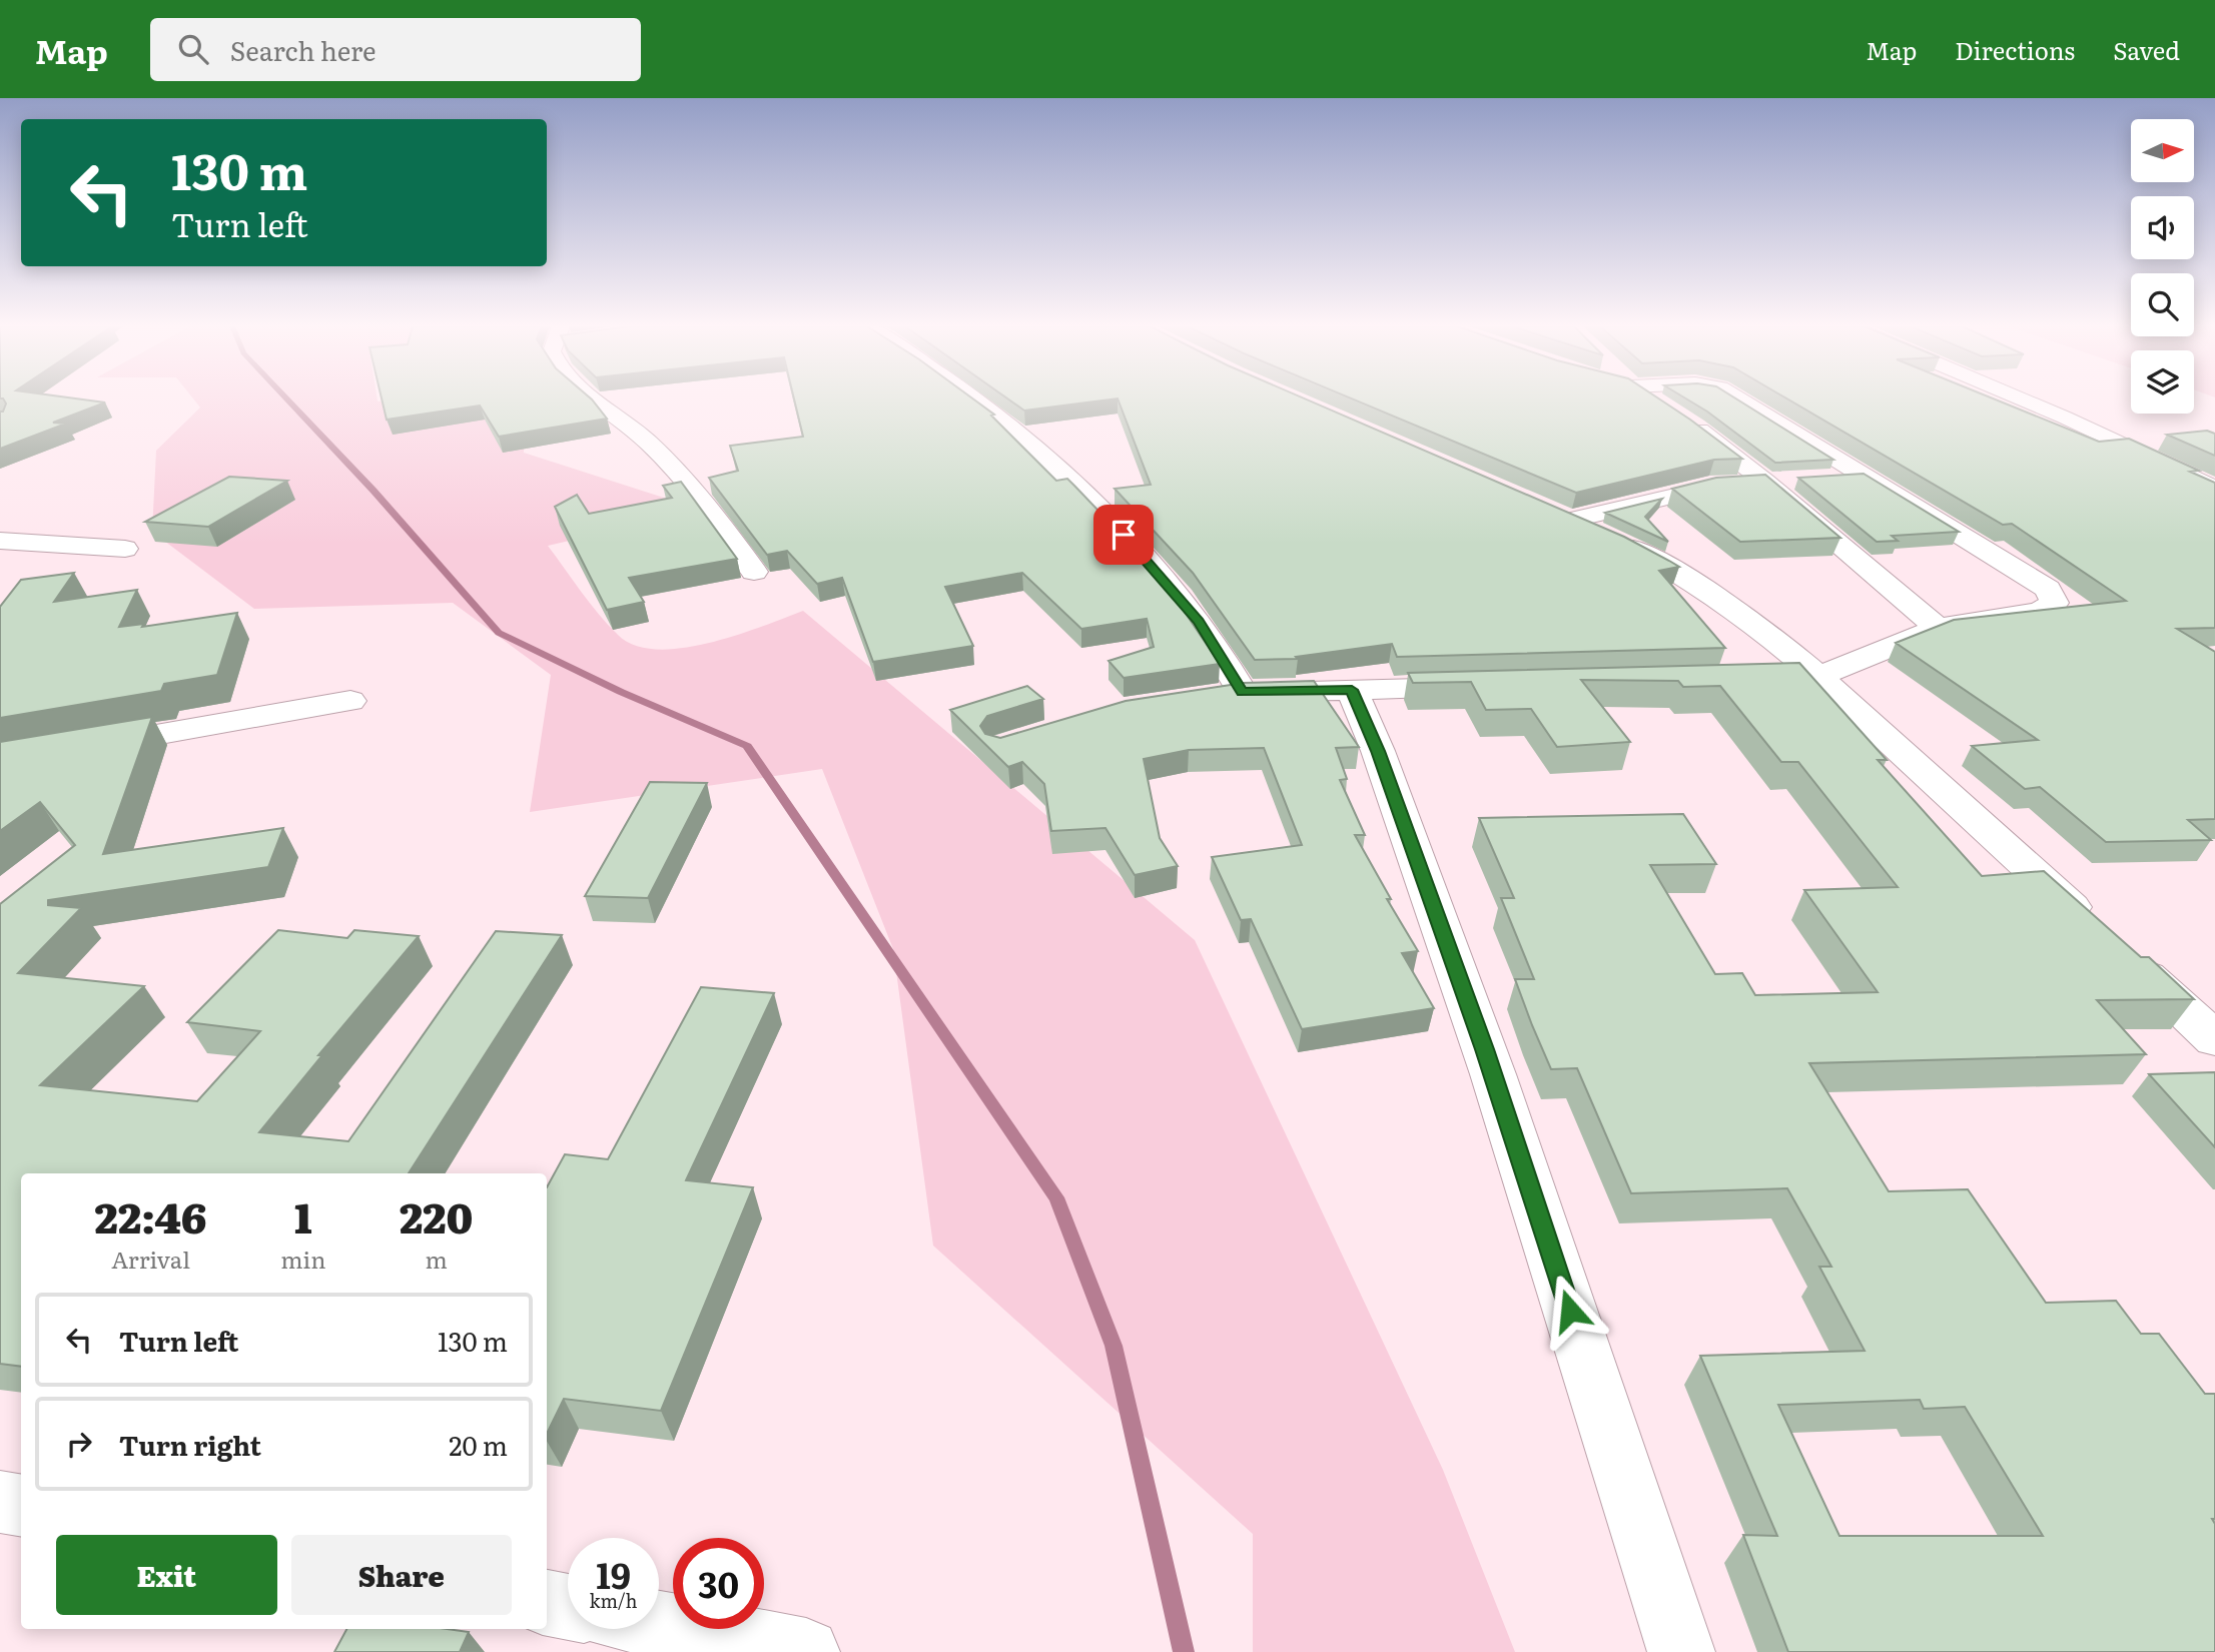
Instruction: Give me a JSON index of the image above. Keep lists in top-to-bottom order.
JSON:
{
  "north": "right",
  "page": {
    "header": "Map",
    "search": "Search here",
    "nav": ["Map", "Directions", "Saved"],
    "turn": ["130 m", "Turn left"],
    "eta": [
      "22:46",
      "Arrival",
      "1",
      "min",
      "220",
      "m"
    ],
    "list": [
      {
        "name": "Turn left",
        "value": "130 m"
      },
      {
        "name": "Turn right",
        "value": "20 m"
      }
    ],
    "buttons": ["Exit", "Share"],
    "speed": "19 km/h",
    "limit": "30"
  }
}
